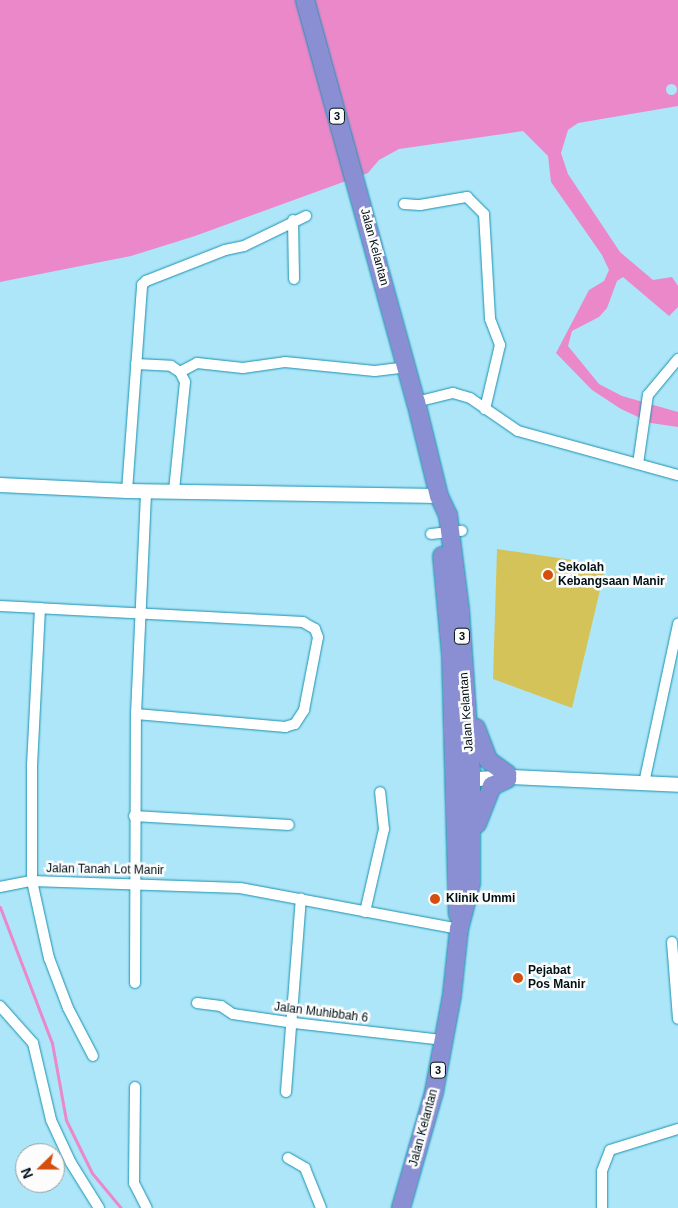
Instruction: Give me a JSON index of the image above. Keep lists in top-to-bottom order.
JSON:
{
  "streets": {
    "highway": ["3", "Jalan Kelantan"],
    "street": ["Jalan Tanah Lot Manir", "Jalan Muhibbah 6"]
  },
  "crossings": [
    ["Jalan Kelantan", "Jalan Tanah Lot Manir"],
    ["Jalan Kelantan", "Jalan Muhibbah 6"]
  ],
  "places": ["Sekolah Kebangsaan Manir", "Klinik Ummi", "Pejabat Pos Manir"],
  "north": "left"
}
